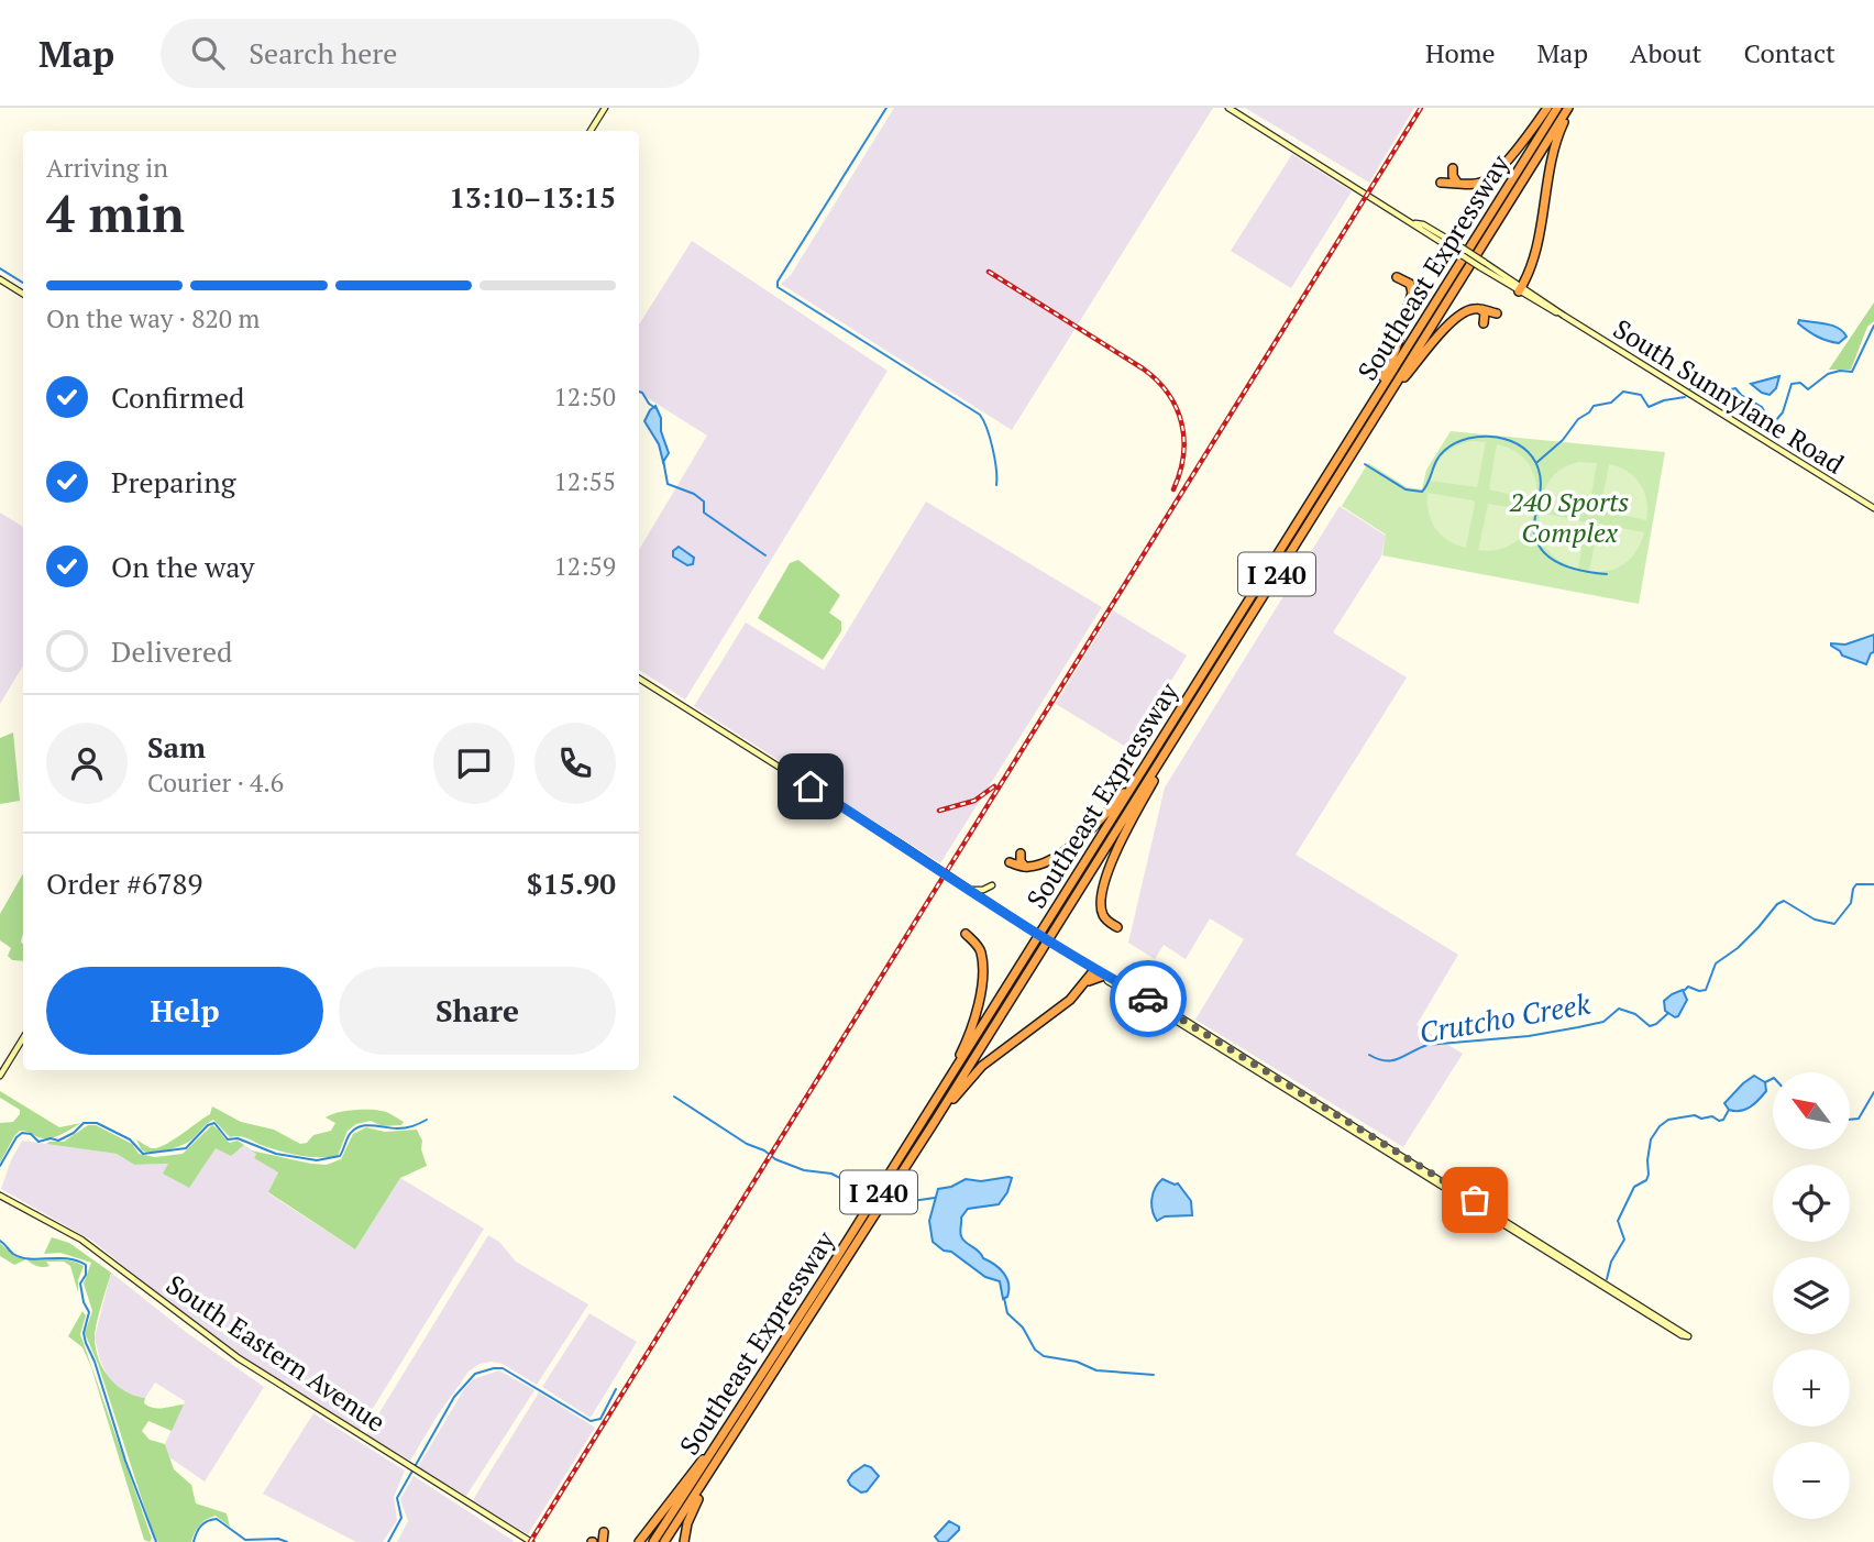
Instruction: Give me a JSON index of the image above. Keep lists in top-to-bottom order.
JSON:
{
  "streets": {
    "highway": ["Southeast Expressway", "I 240"],
    "main road": ["South Sunnylane Road", "South Eastern Avenue"]
  },
  "water": ["Crutcho Creek"],
  "parks": ["240 Sports Complex"],
  "north": "top left",
  "page": {
    "header": "Map",
    "search": "Search here",
    "nav": [
      "Home",
      "Map",
      "About",
      "Contact"
    ],
    "heading": ["4 min", "Arriving in", "13:10–13:15"],
    "panel": [
      "Sam",
      "Courier · 4.6",
      "Order #6789",
      "$15.90"
    ],
    "bar": "On the way · 820 m",
    "list": [
      ["Confirmed", "12:50"],
      ["Preparing", "12:55"],
      ["On the way", "12:59"],
      "Delivered"
    ],
    "buttons": ["Help", "Share"],
    "map_buttons": ["+", "−"]
  }
}
